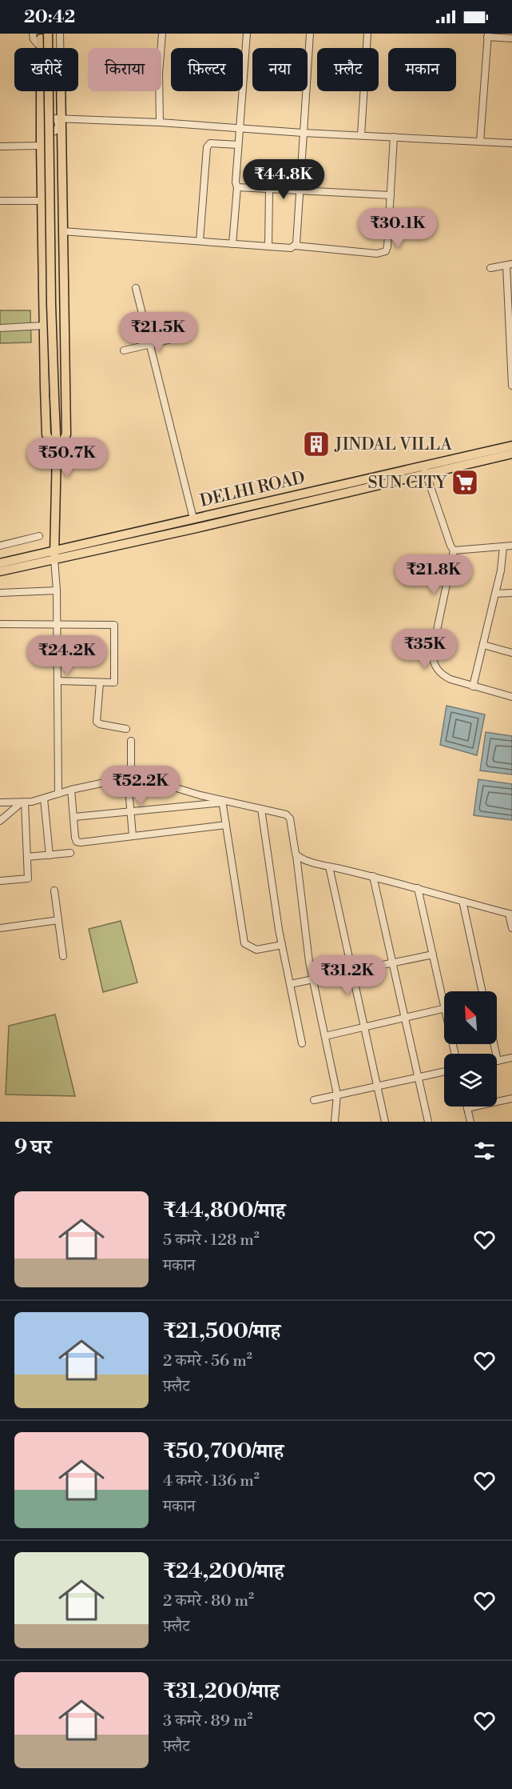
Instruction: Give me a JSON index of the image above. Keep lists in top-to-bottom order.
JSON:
{
  "streets": {
    "main road": ["DELHI ROAD"]
  },
  "places": {
    "building": ["JINDAL VILLA"],
    "supermarket": ["SUN CITY"]
  },
  "north": "top left",
  "page": {
    "status": "20:42",
    "chip": [
      "खरीदें",
      "किराया",
      "फ़िल्टर",
      "नया",
      "फ़्लैट",
      "मकान"
    ],
    "price": [
      "₹44.8K",
      "₹30.1K",
      "₹21.5K",
      "₹50.7K",
      "₹21.8K",
      "₹35K",
      "₹24.2K",
      "₹52.2K",
      "₹31.2K"
    ],
    "heading": "9 घर",
    "list": [
      {
        "name": "₹44,800/माह",
        "note": "5 कमरे · 128 m² · मकान"
      },
      {
        "name": "₹21,500/माह",
        "note": "2 कमरे · 56 m² · फ़्लैट"
      },
      {
        "name": "₹50,700/माह",
        "note": "4 कमरे · 136 m² · मकान"
      },
      {
        "name": "₹24,200/माह",
        "note": "2 कमरे · 80 m² · फ़्लैट"
      },
      {
        "name": "₹31,200/माह",
        "note": "3 कमरे · 89 m² · फ़्लैट"
      }
    ]
  }
}
